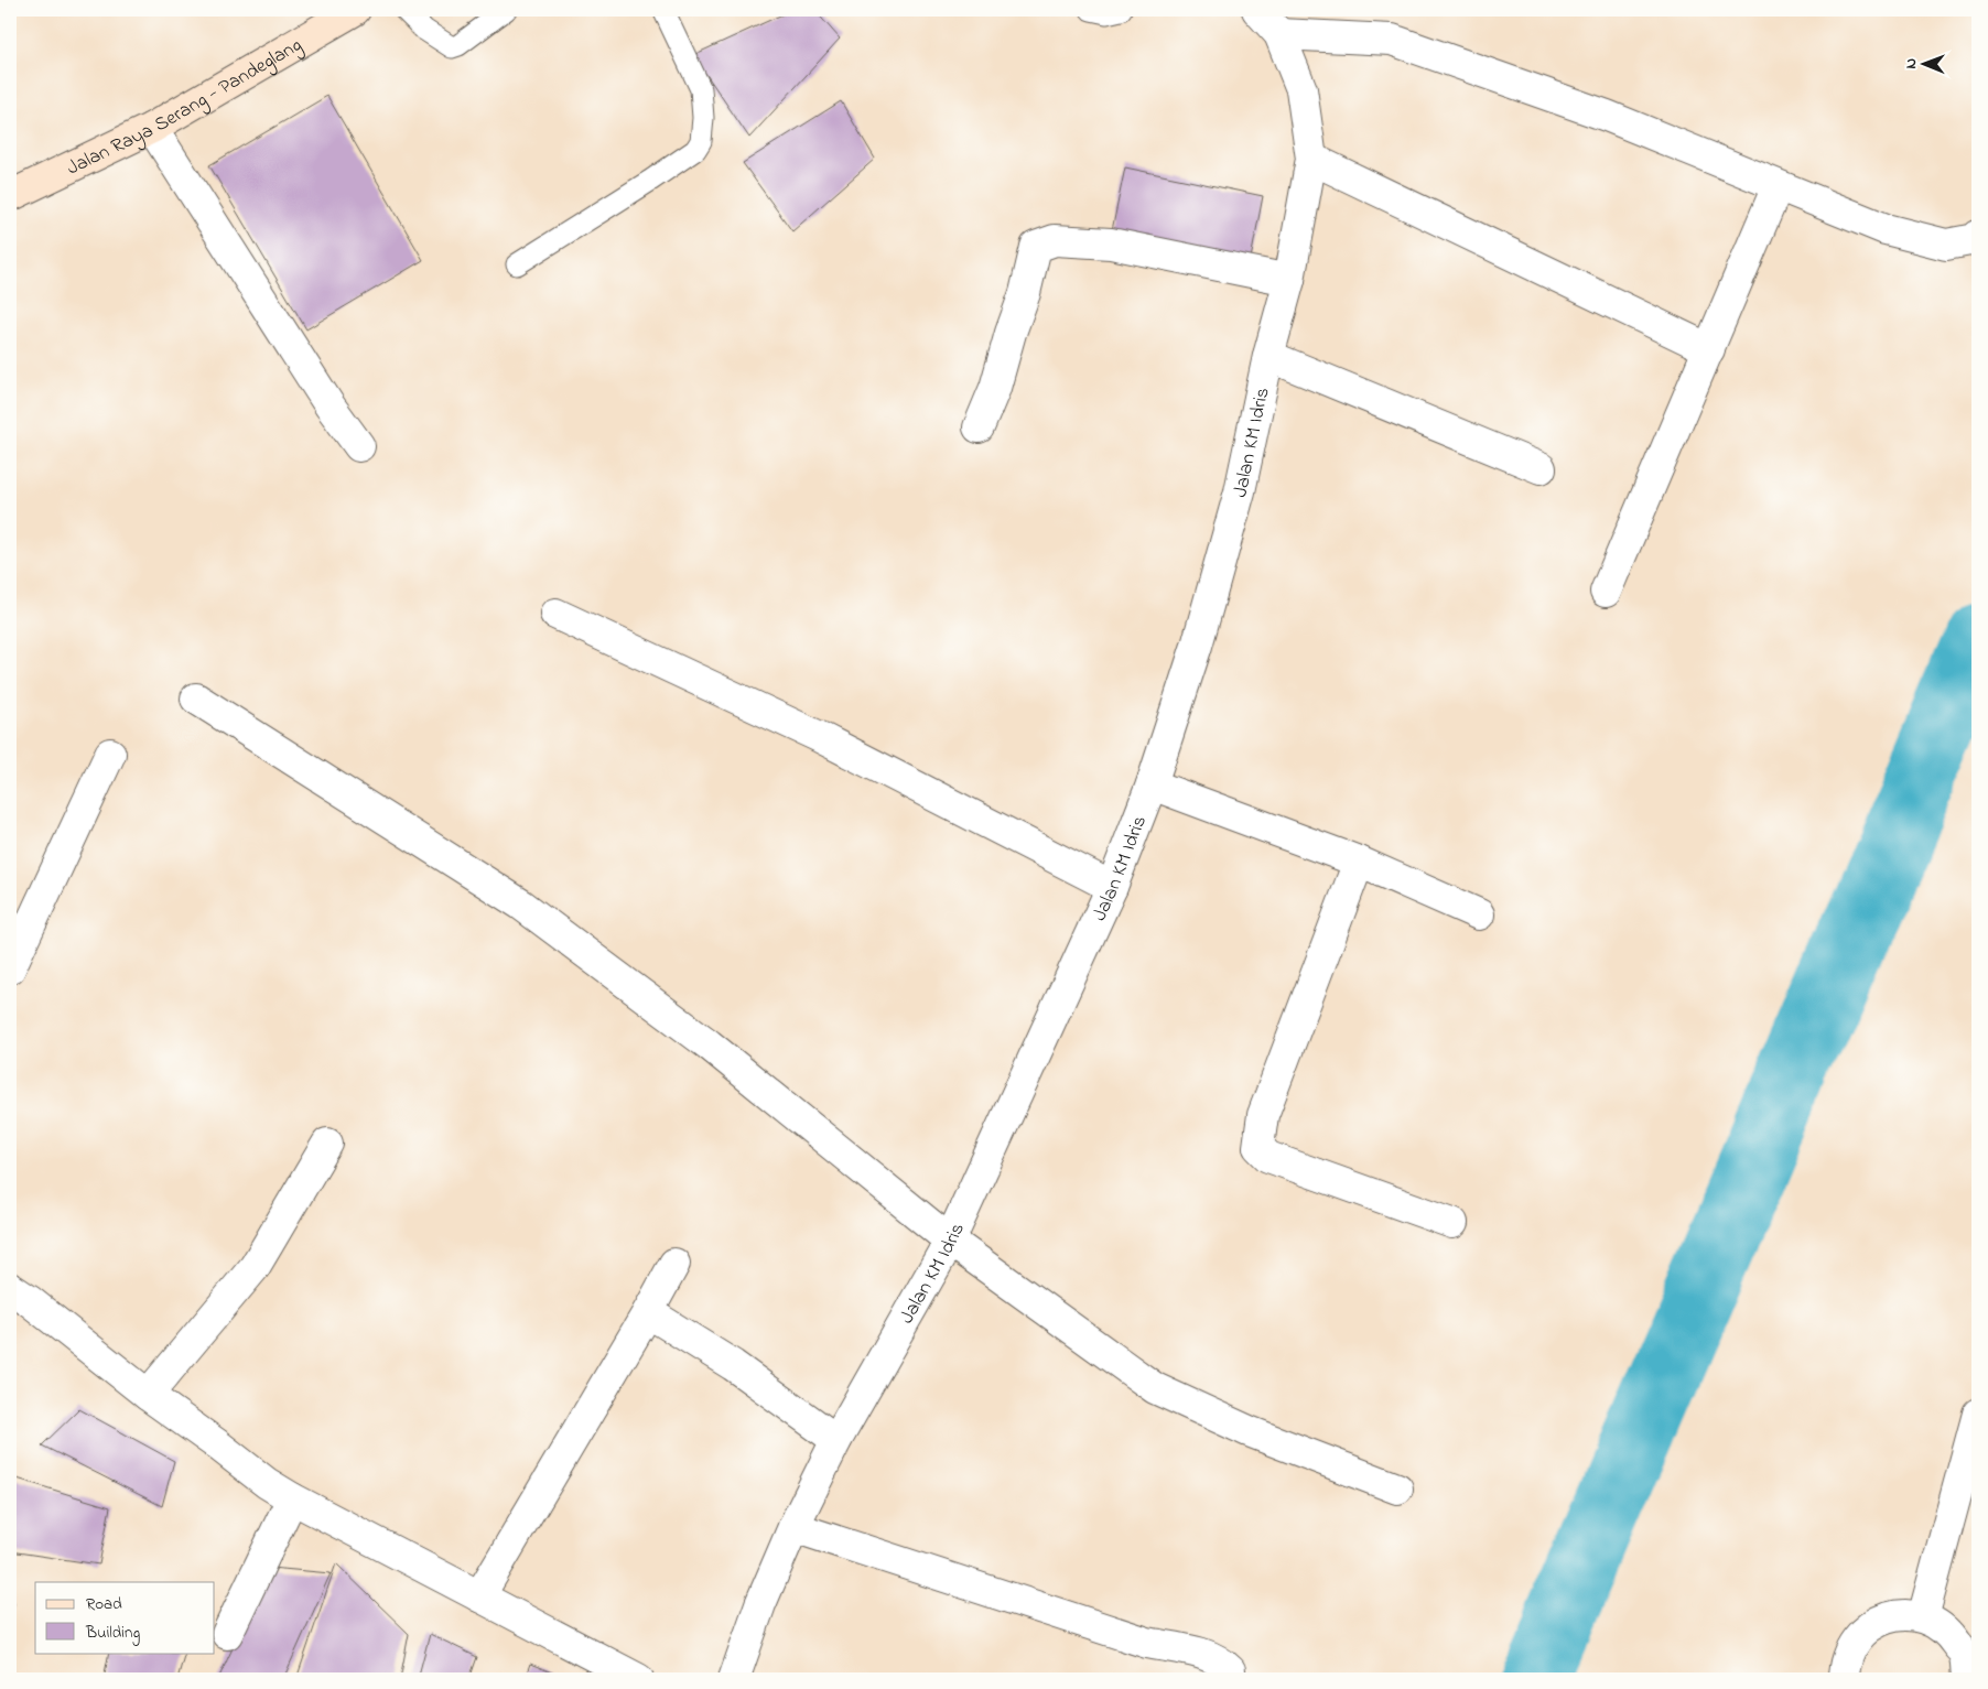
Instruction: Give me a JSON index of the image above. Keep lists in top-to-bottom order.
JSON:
{
  "streets": {
    "main road": ["Jalan Raya Serang - Pandeglang"],
    "street": ["Jalan KM Idris"]
  },
  "legend": ["Road", "Building"],
  "north": "left"
}
